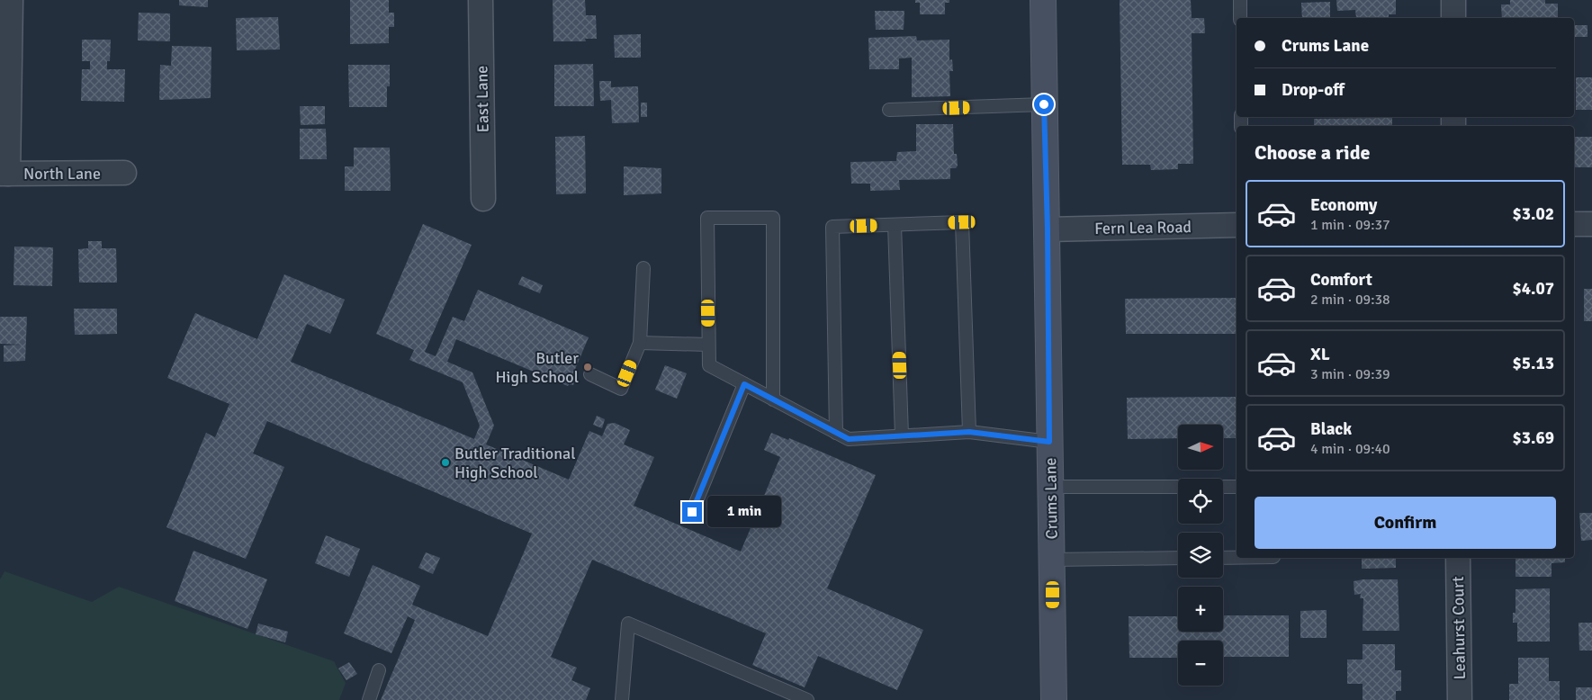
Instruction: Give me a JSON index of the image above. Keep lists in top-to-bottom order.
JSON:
{
  "streets": {
    "main road": ["Crums Lane"],
    "street": [
      "East Lane",
      "North Lane",
      "Fern Lea Road",
      "Leahurst Court"
    ]
  },
  "crossings": [
    ["Fern Lea Road", "Crums Lane"]
  ],
  "places": ["Butler High School", "Butler Traditional High School"],
  "north": "right",
  "page": {
    "banner": ["Crums Lane", "Drop-off"],
    "heading": "Choose a ride",
    "list": [
      {
        "name": "Economy",
        "note": "1 min · 09:37",
        "value": "$3.02"
      },
      {
        "name": "Comfort",
        "note": "2 min · 09:38",
        "value": "$4.07"
      },
      {
        "name": "XL",
        "note": "3 min · 09:39",
        "value": "$5.13"
      },
      {
        "name": "Black",
        "note": "4 min · 09:40",
        "value": "$3.69"
      }
    ],
    "map_buttons": ["+", "−"],
    "buttons": "Confirm",
    "bubble": "1 min"
  }
}
